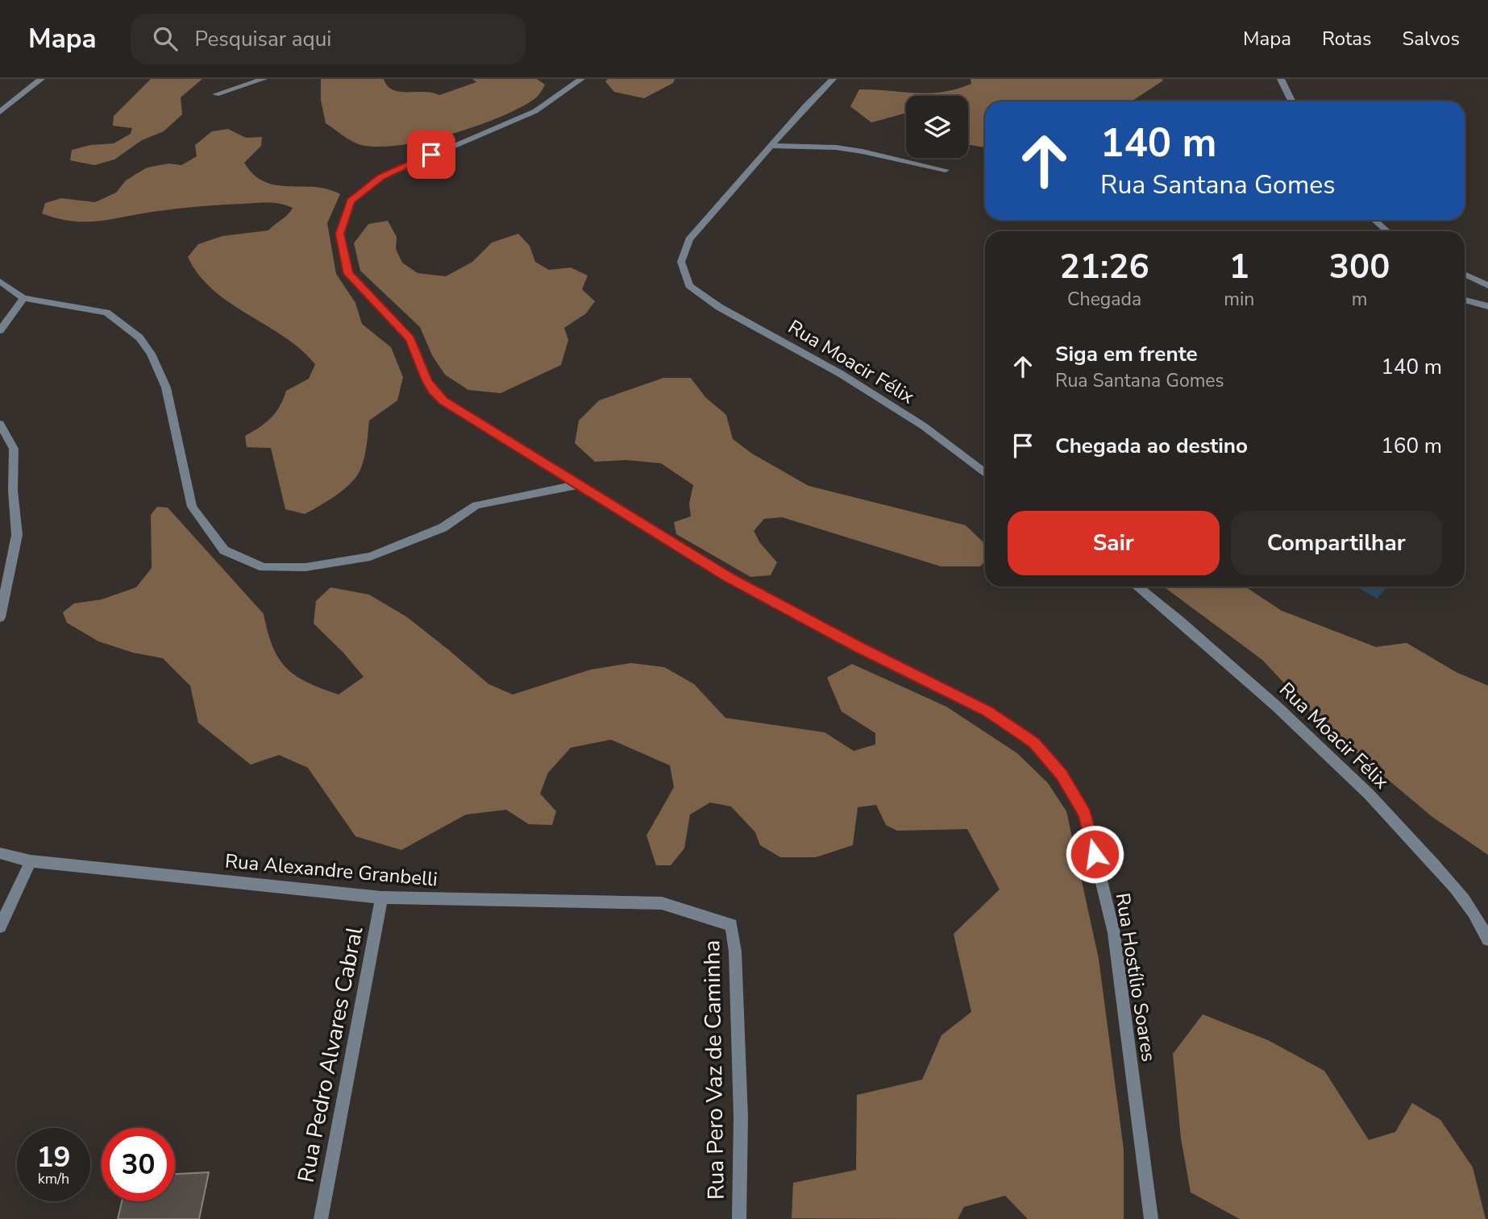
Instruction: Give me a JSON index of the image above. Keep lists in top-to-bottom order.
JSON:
{
  "streets": {
    "street": [
      "Rua Moacir Félix",
      "Rua Alexandre Granbelli",
      "Rua Hostílio Soares",
      "Rua Pedro Alvares Cabral",
      "Rua Pero Vaz de Caminha"
    ]
  },
  "crossings": [
    ["Rua Alexandre Granbelli", "Rua Pedro Alvares Cabral"],
    ["Rua Alexandre Granbelli", "Rua Pero Vaz de Caminha"]
  ],
  "page": {
    "header": "Mapa",
    "search": "Pesquisar aqui",
    "nav": ["Mapa", "Rotas", "Salvos"],
    "turn": ["140 m", "Rua Santana Gomes"],
    "eta": [
      "21:26",
      "Chegada",
      "1",
      "min",
      "300",
      "m"
    ],
    "list": [
      {
        "name": "Siga em frente",
        "note": "Rua Santana Gomes",
        "value": "140 m"
      },
      {
        "name": "Chegada ao destino",
        "value": "160 m"
      }
    ],
    "buttons": ["Sair", "Compartilhar"],
    "speed": "19 km/h",
    "limit": "30"
  }
}
